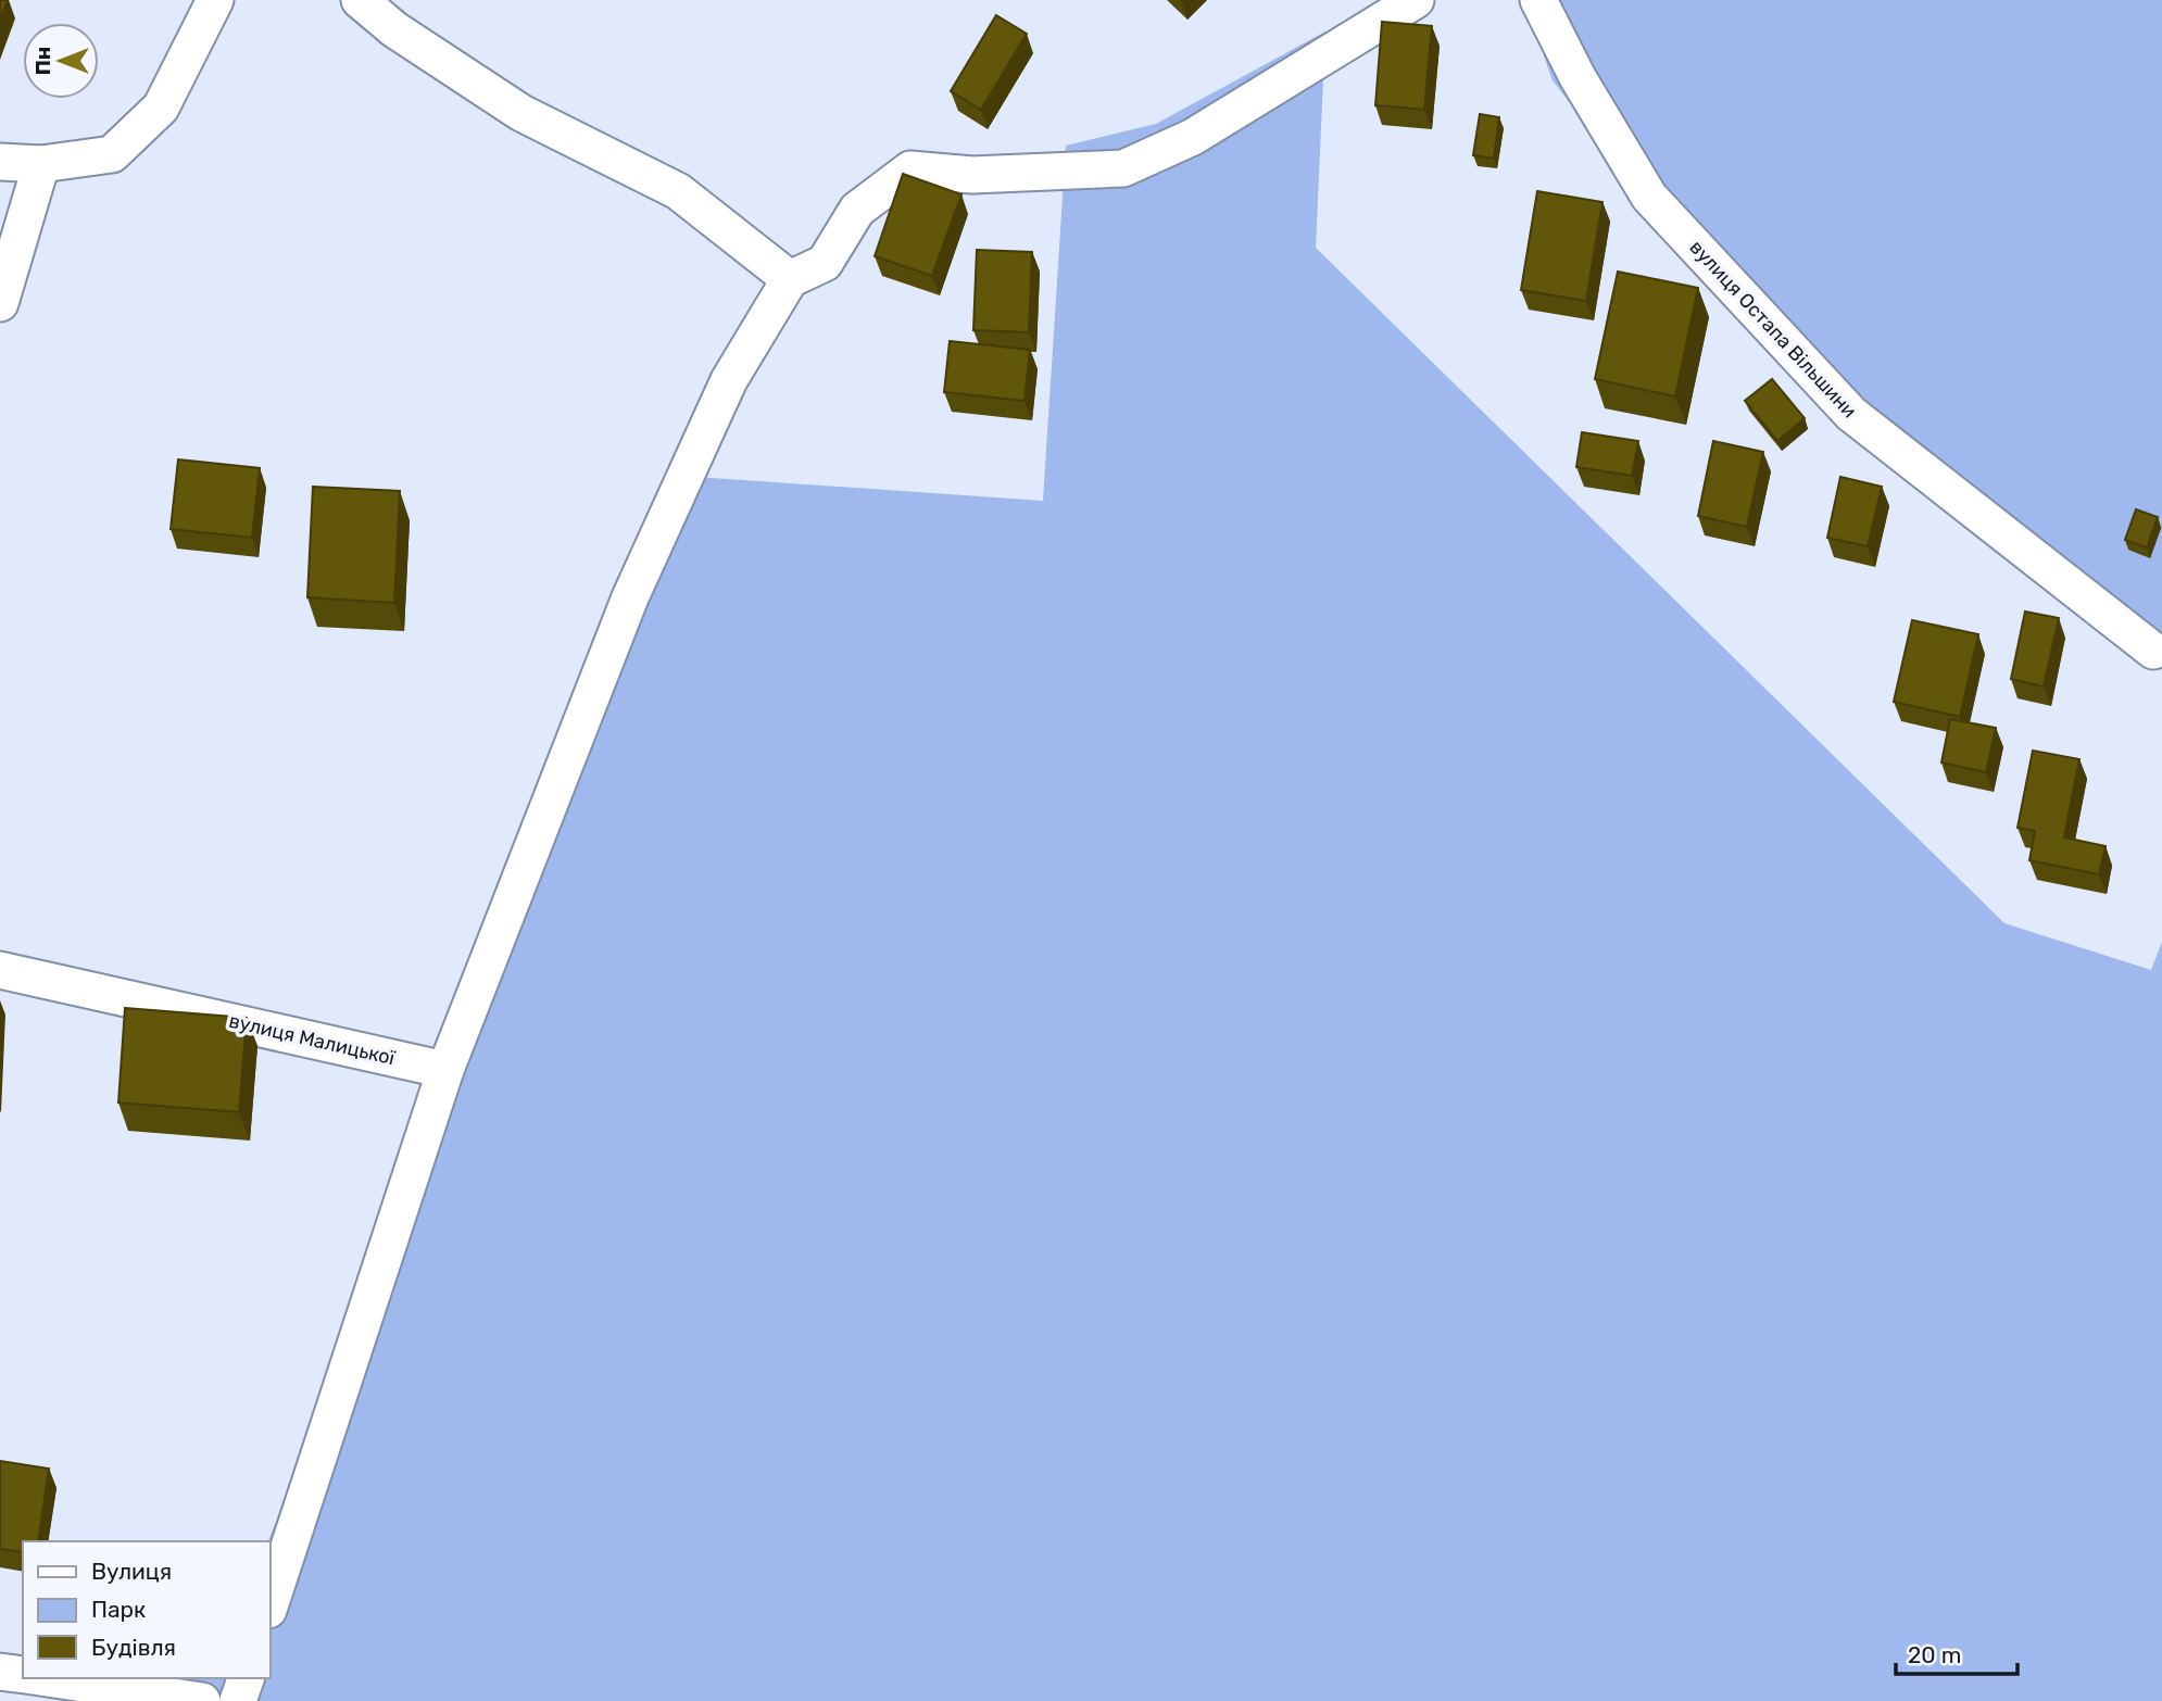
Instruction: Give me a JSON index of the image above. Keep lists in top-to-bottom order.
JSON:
{
  "streets": {
    "street": ["вулиця Остапа Вільшини", "вулиця Малицької"]
  },
  "legend": ["Вулиця", "Парк", "Будівля"],
  "scale_bar": "20 m",
  "north": "left"
}
